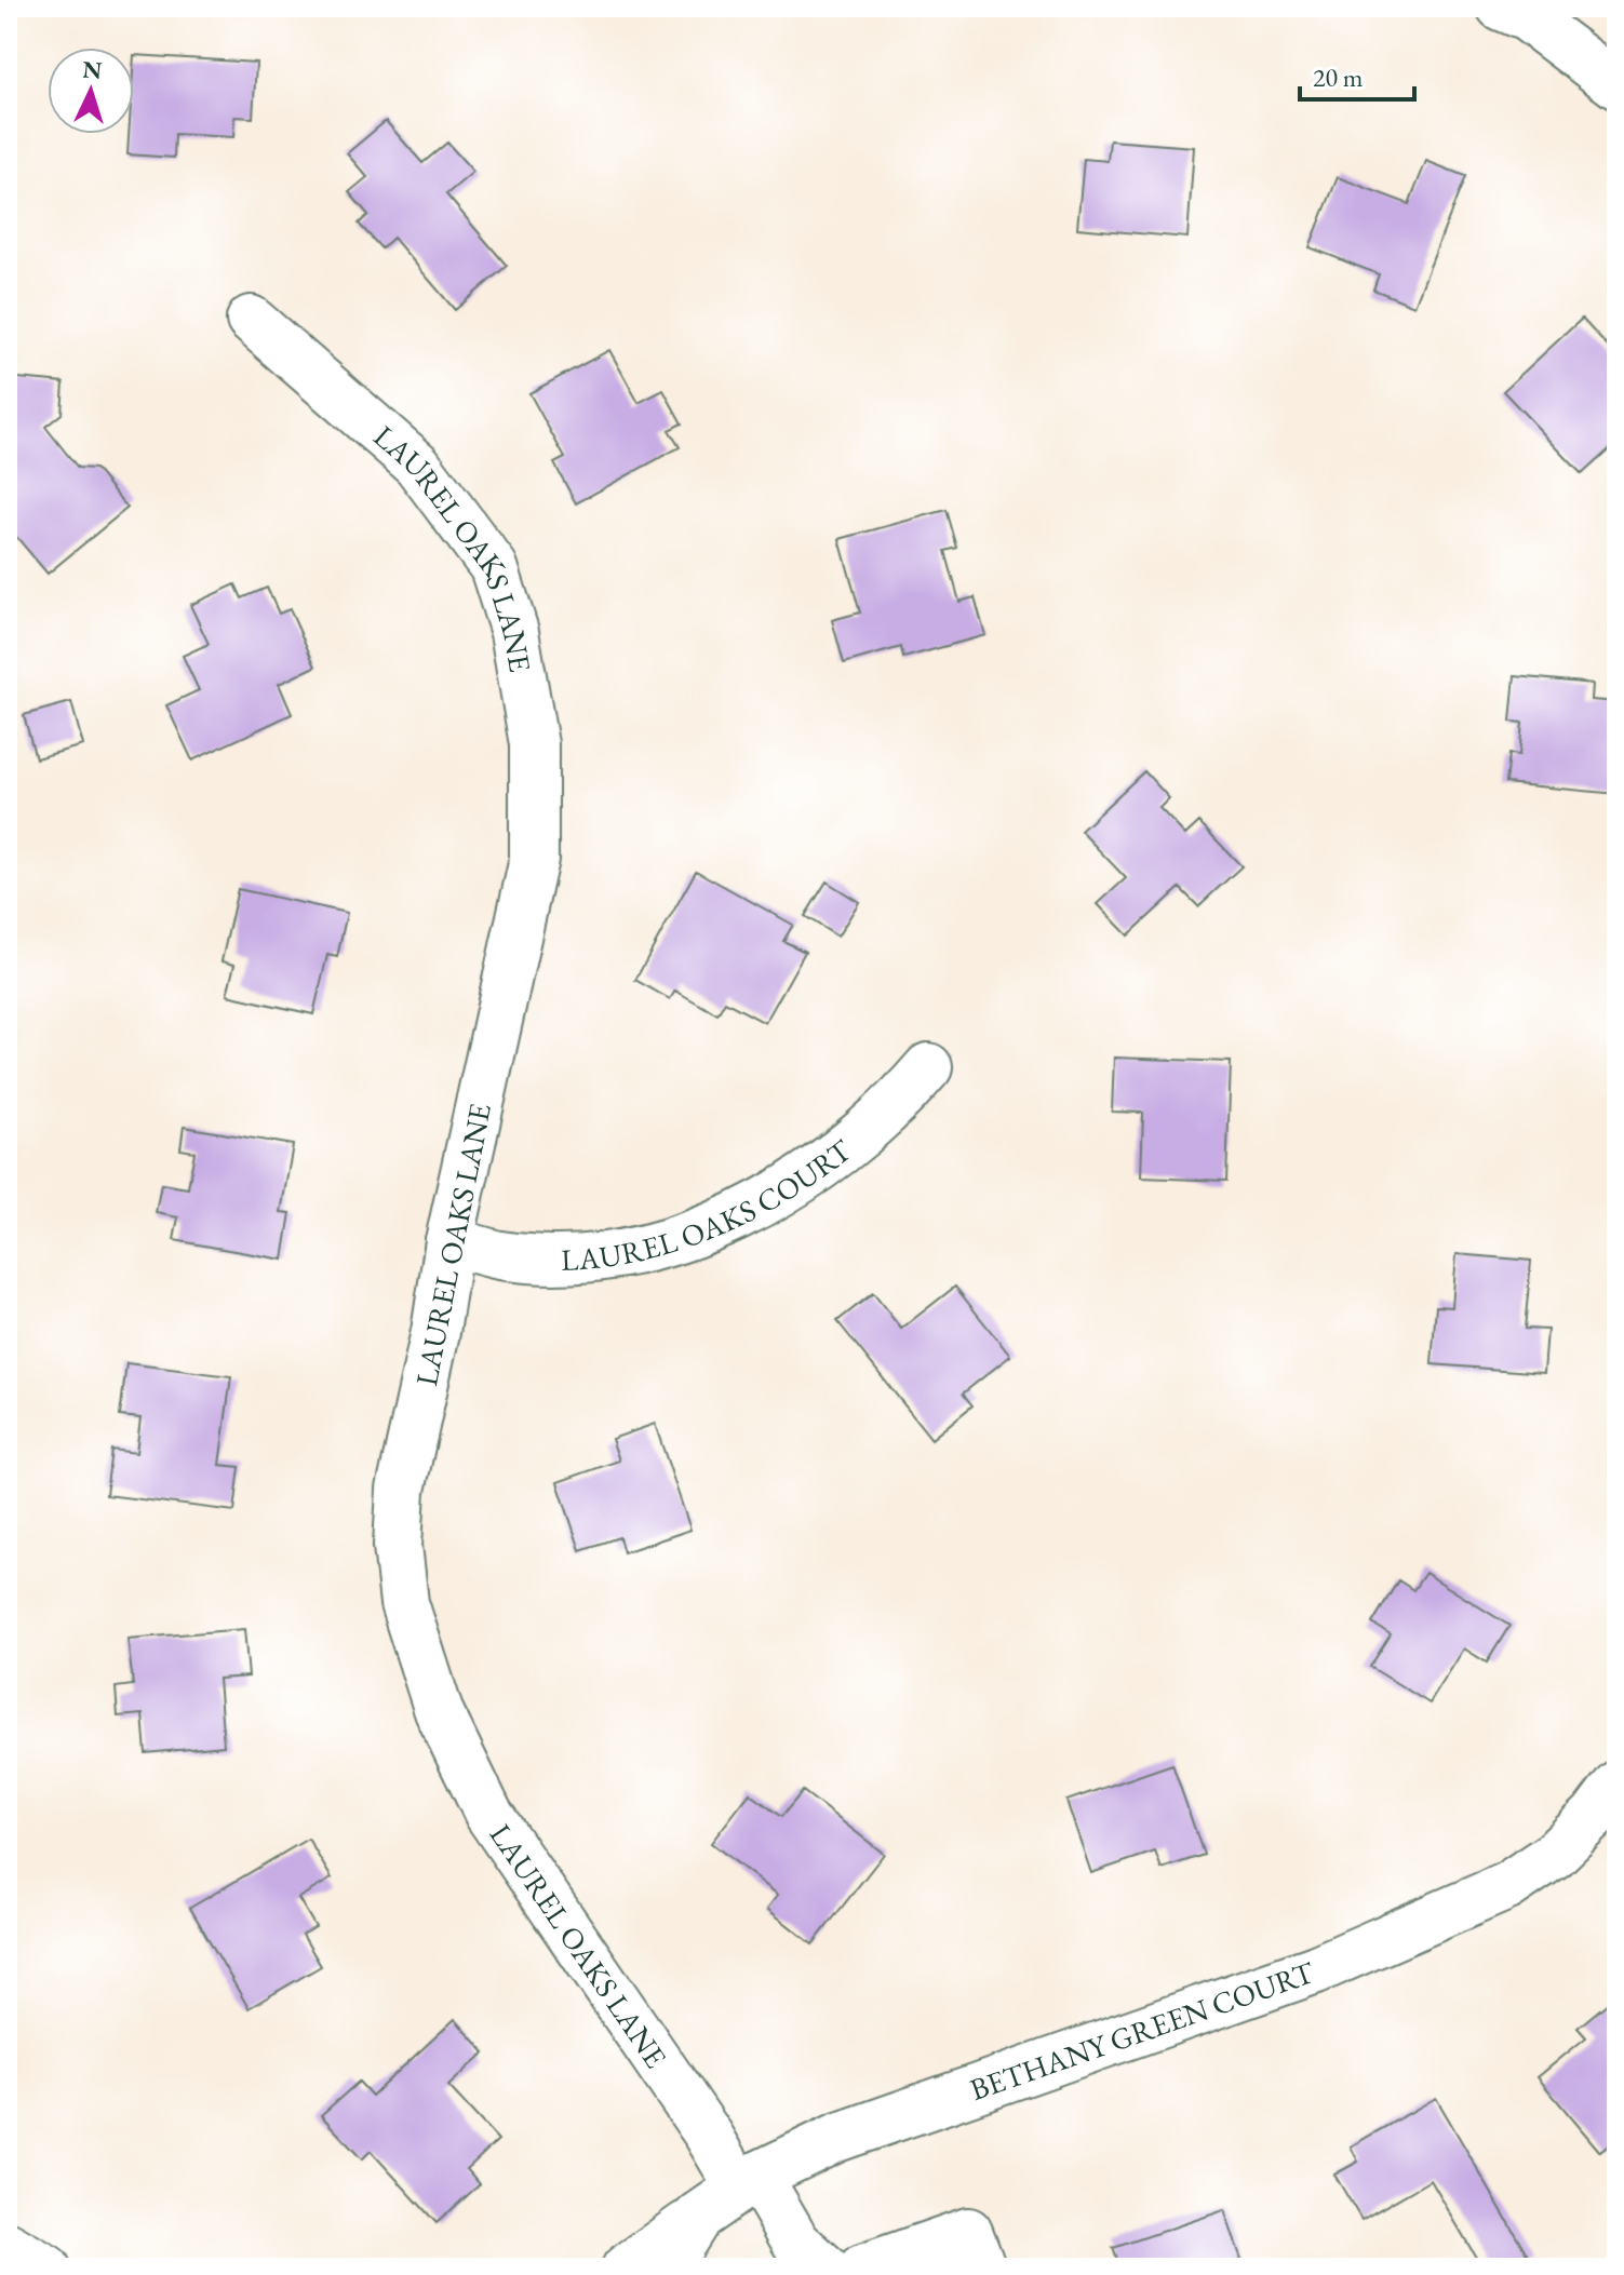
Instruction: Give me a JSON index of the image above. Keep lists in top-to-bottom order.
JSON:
{
  "streets": {
    "street": ["LAUREL OAKS LANE", "LAUREL OAKS COURT", "BETHANY GREEN COURT"]
  },
  "crossings": [
    ["LAUREL OAKS LANE", "LAUREL OAKS COURT"],
    ["LAUREL OAKS LANE", "BETHANY GREEN COURT"]
  ],
  "scale_bar": "20 m",
  "north": "top"
}
